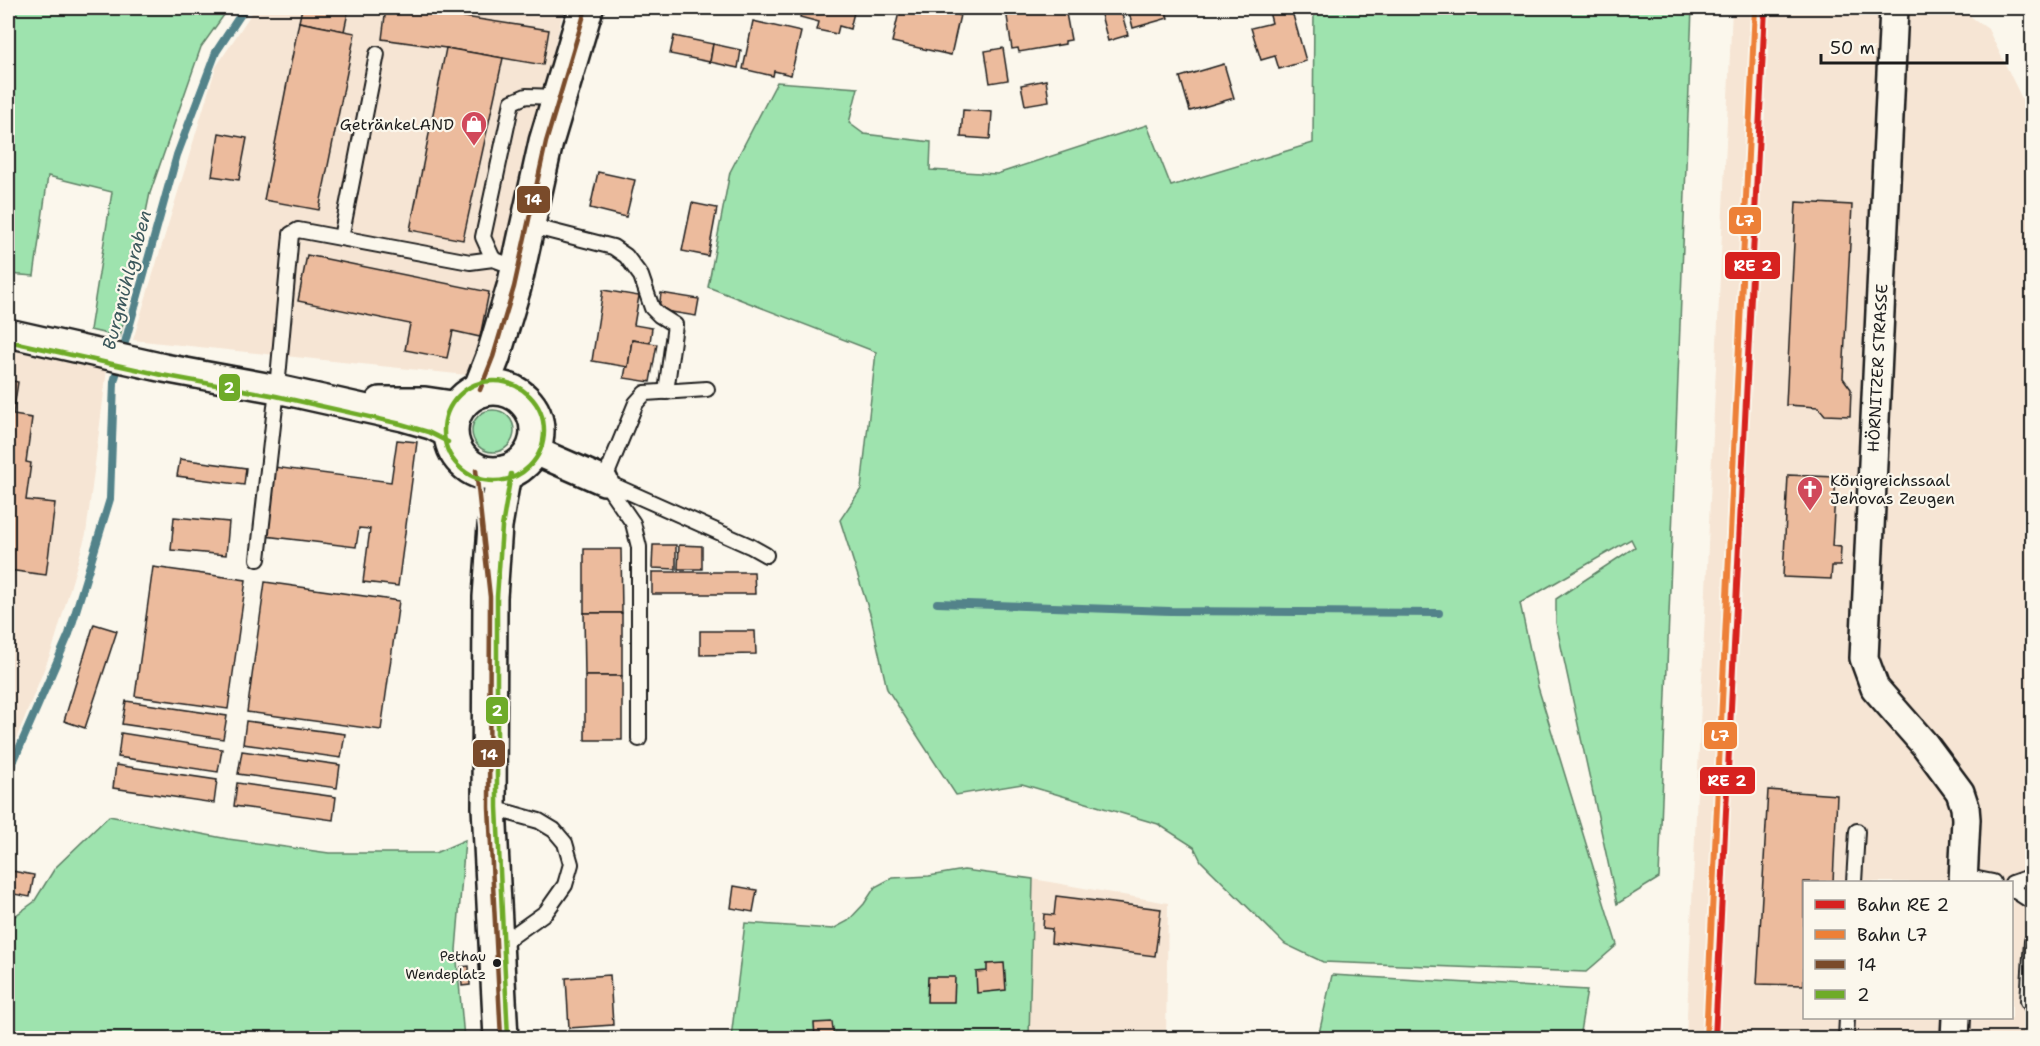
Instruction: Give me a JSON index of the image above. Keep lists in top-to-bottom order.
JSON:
{
  "streets": {
    "street": ["HÖRNITZER STRASSE"]
  },
  "water": ["Burgmühlgraben"],
  "places": {
    "shop": ["GetränkeLAND"],
    "church": ["Königreichssaal Jehovas Zeugen"],
    "other": ["Pethau Wendeplatz"]
  },
  "lines": ["rail line L7", "transit line 14", "transit line 2"],
  "legend": [
    "Bahn RE 2",
    "Bahn L7",
    "14",
    "2"
  ],
  "scale_bar": "50 m"
}
